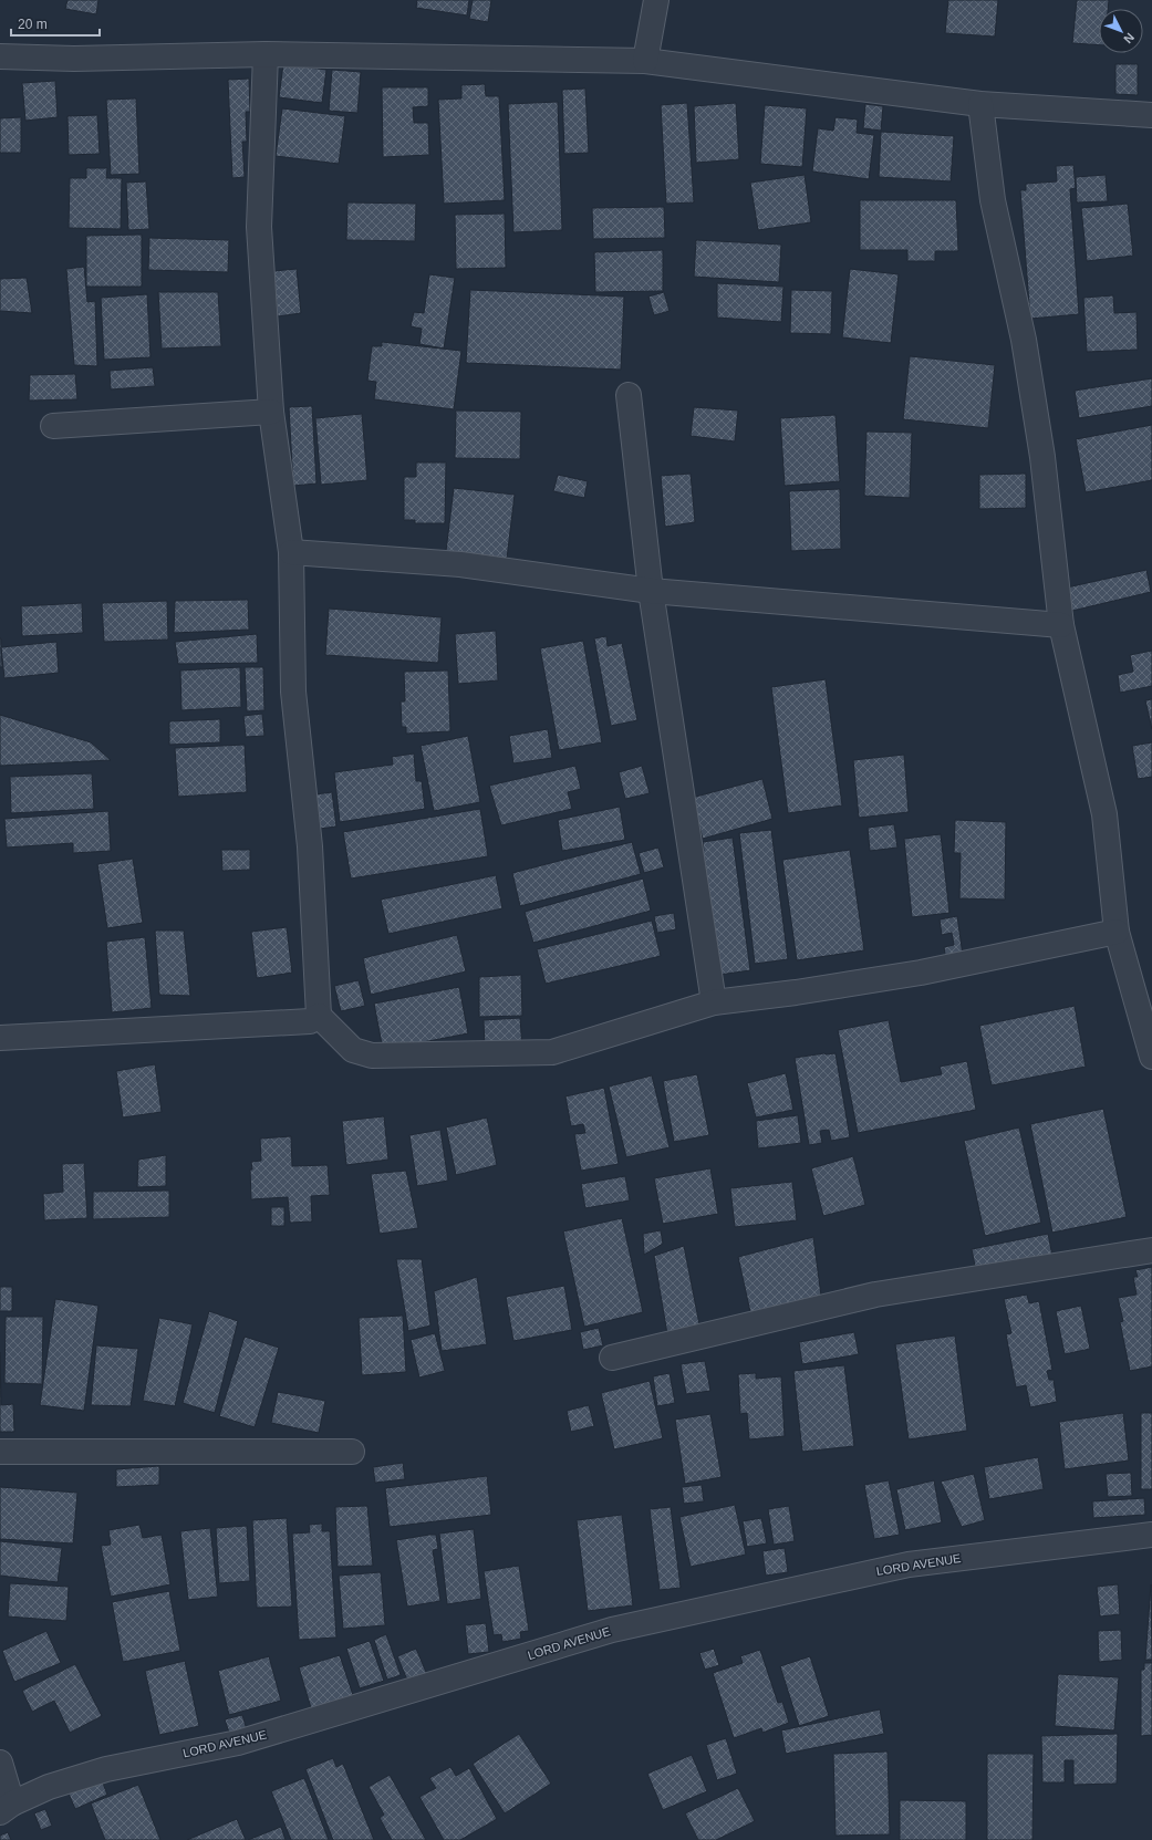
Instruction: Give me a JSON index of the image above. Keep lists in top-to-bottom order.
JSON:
{
  "streets": {
    "street": ["LORD AVENUE"]
  },
  "scale_bar": "20 m",
  "north": "bottom right"
}
